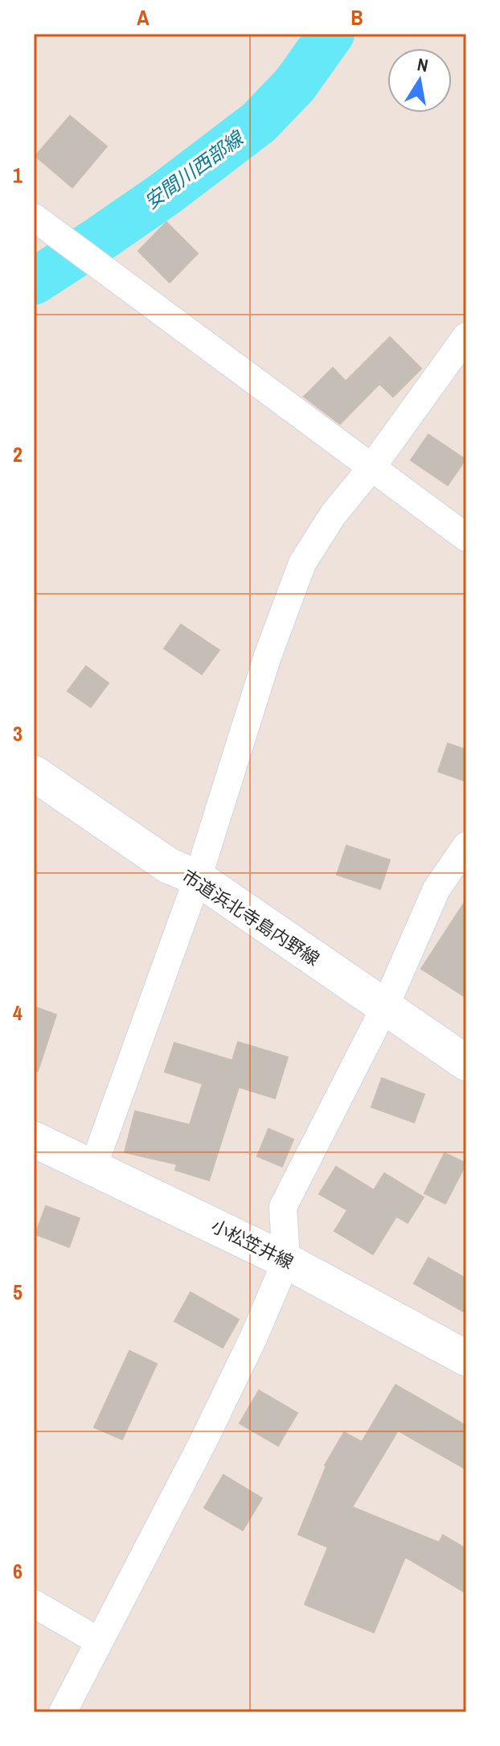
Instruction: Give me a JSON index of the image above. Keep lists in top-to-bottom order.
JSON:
{
  "streets": {
    "street": ["市道浜北寺島内野線", "小松笠井線"]
  },
  "water": ["安間川西部線"],
  "north": "top",
  "grid": {
    "columns": ["A", "B"],
    "rows": [
      "1",
      "2",
      "3",
      "4",
      "5",
      "6"
    ]
  }
}
